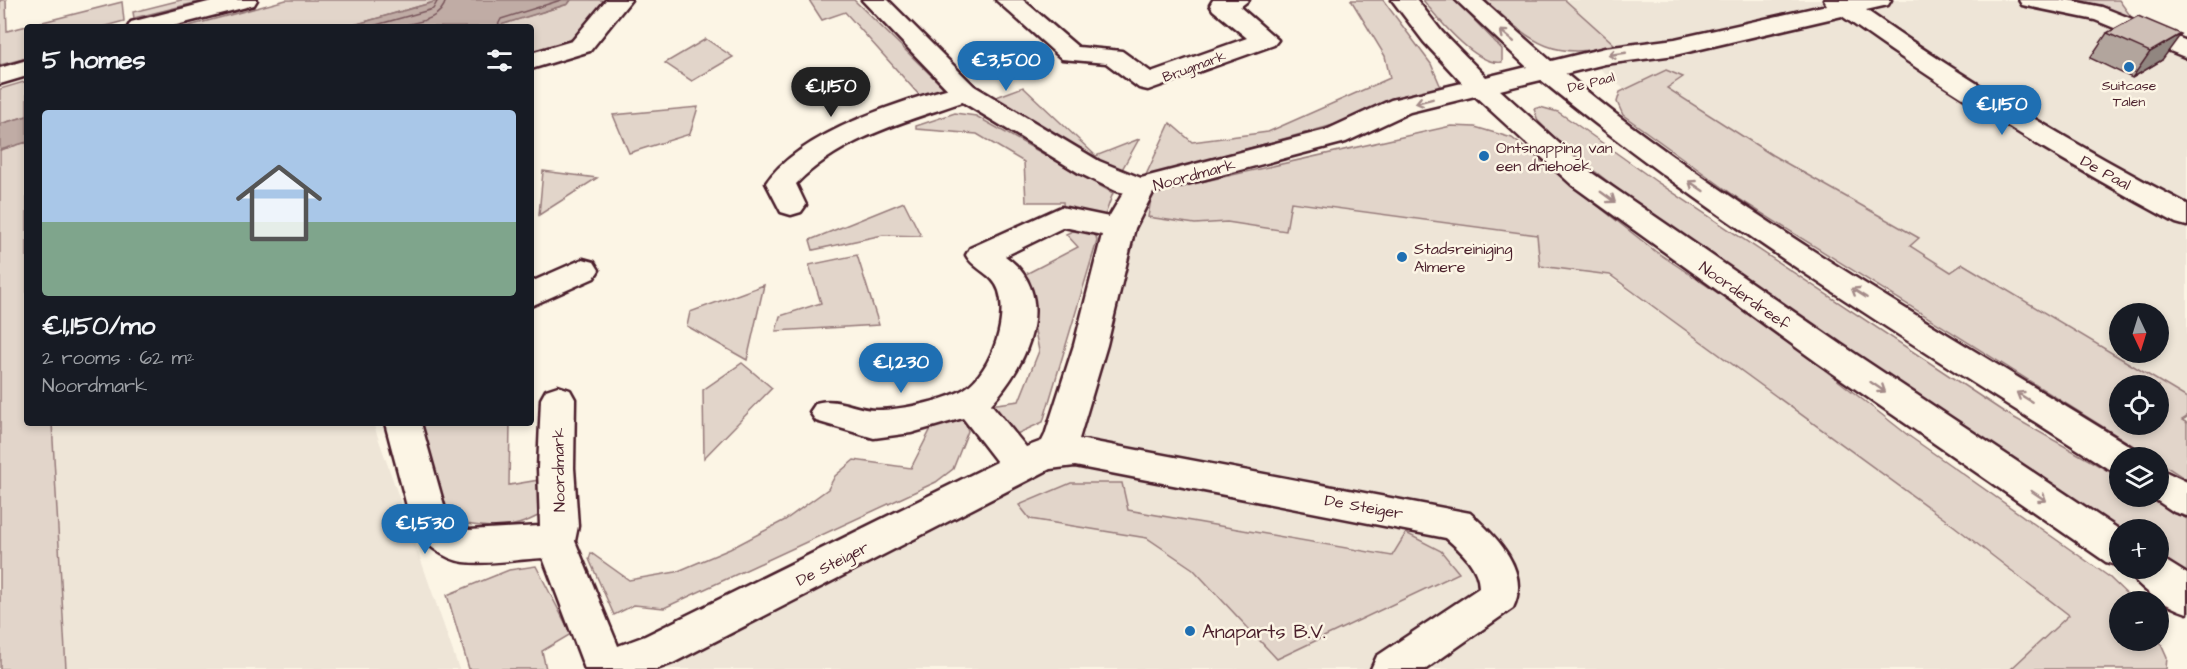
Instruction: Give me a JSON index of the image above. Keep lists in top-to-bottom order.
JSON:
{
  "streets": {
    "street": [
      "Brugmark",
      "De Paal",
      "Noordmark",
      "Noorderdreef",
      "De Steiger"
    ]
  },
  "crossings": [
    ["De Paal", "Noordmark"],
    ["De Paal", "Noorderdreef"],
    ["Noordmark", "Noorderdreef"],
    ["Noordmark", "De Steiger"]
  ],
  "places": [
    "Suitcase Talen",
    "Ontsnapping van een driehoek",
    "Stadsreiniging Almere",
    "Anaparts B.V."
  ],
  "north": "bottom",
  "page": {
    "heading": "5 homes",
    "price": [
      "€3,500",
      "€1,150",
      "€1,150",
      "€1,230",
      "€1,530"
    ],
    "list": [
      {
        "name": "€1,150/mo",
        "note": "2 rooms · 62 m² · Noordmark"
      }
    ],
    "map_buttons": ["+", "−"]
  }
}
